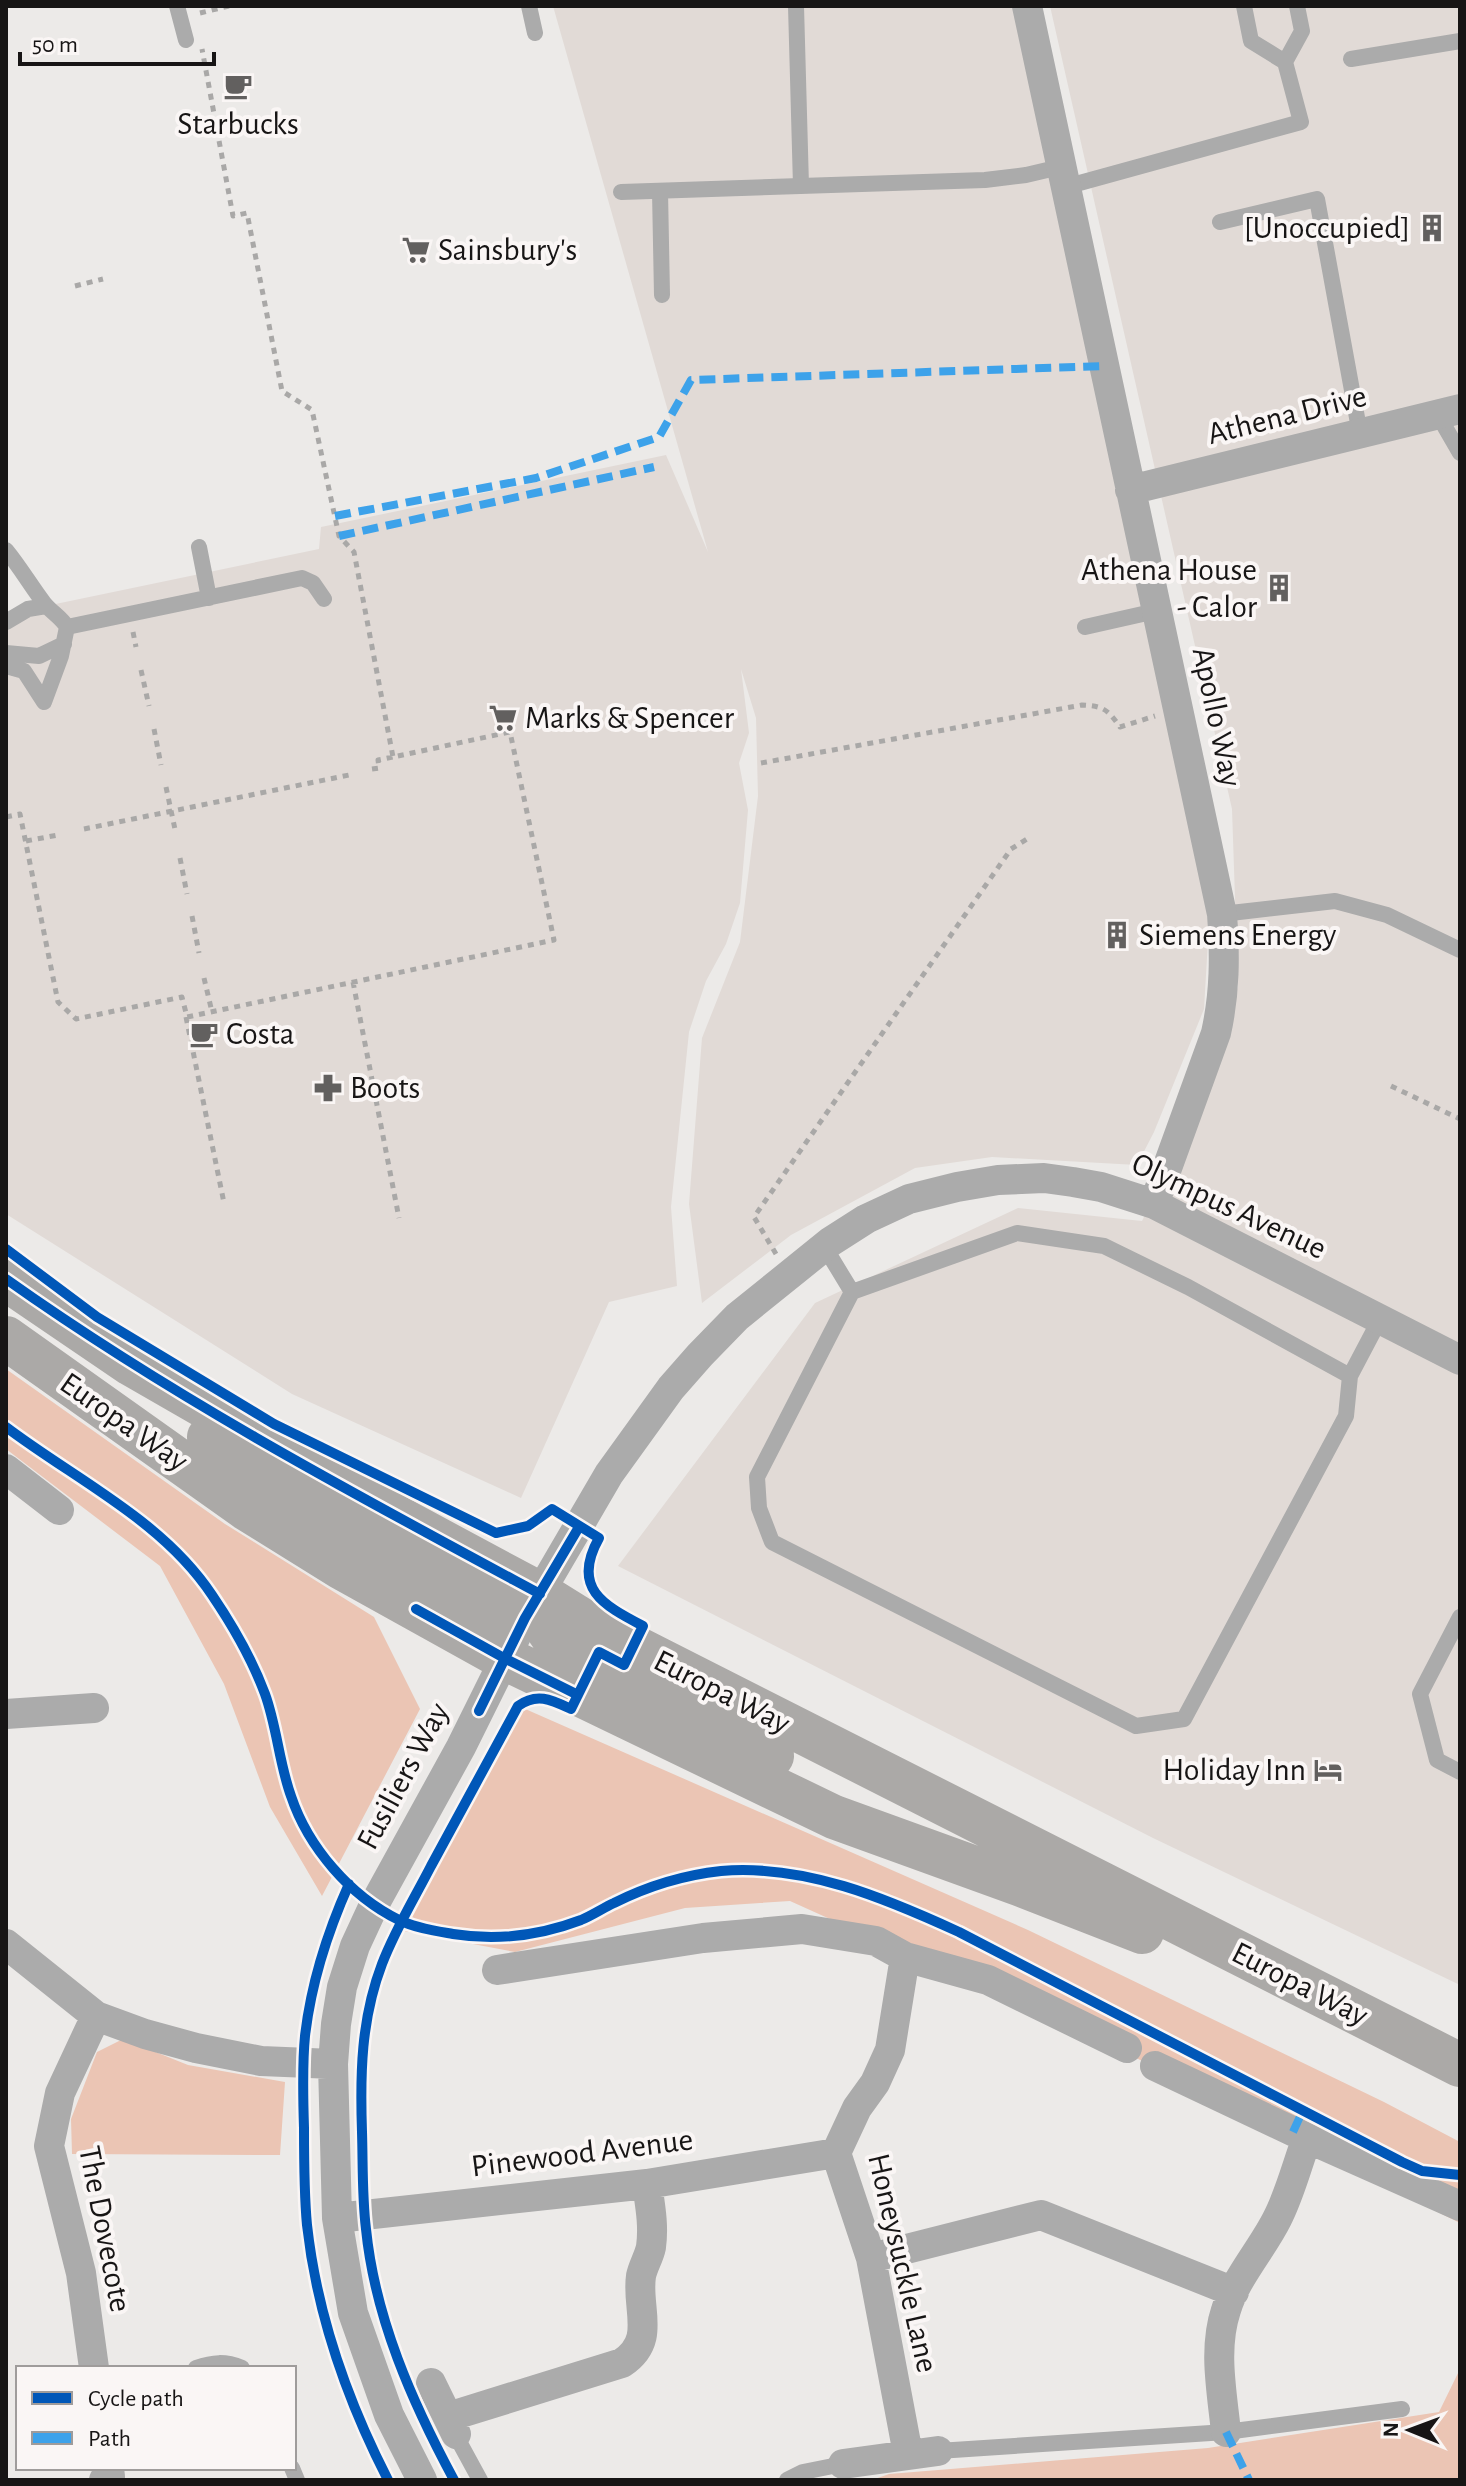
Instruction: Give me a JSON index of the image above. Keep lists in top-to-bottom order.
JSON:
{
  "streets": {
    "highway": ["Europa Way"],
    "street": [
      "Athena Drive",
      "Apollo Way",
      "Olympus Avenue",
      "Fusiliers Way",
      "Pinewood Avenue",
      "The Dovecote",
      "Honeysuckle Lane"
    ]
  },
  "crossings": [
    ["Athena Drive", "Apollo Way"],
    ["Apollo Way", "Olympus Avenue"],
    ["Olympus Avenue", "Europa Way"],
    ["Olympus Avenue", "Fusiliers Way"],
    ["Europa Way", "Fusiliers Way"],
    ["Fusiliers Way", "Pinewood Avenue"],
    ["Pinewood Avenue", "Honeysuckle Lane"]
  ],
  "places": {
    "cafe": ["Starbucks", "Costa"],
    "building": ["[Unoccupied]", "Athena House - Calor", "Siemens Energy"],
    "supermarket": ["Sainsbury's", "Marks & Spencer"],
    "pharmacy": ["Boots"],
    "hotel": ["Holiday Inn"]
  },
  "legend": ["Cycle path", "Path"],
  "scale_bar": "50 m",
  "north": "left"
}
